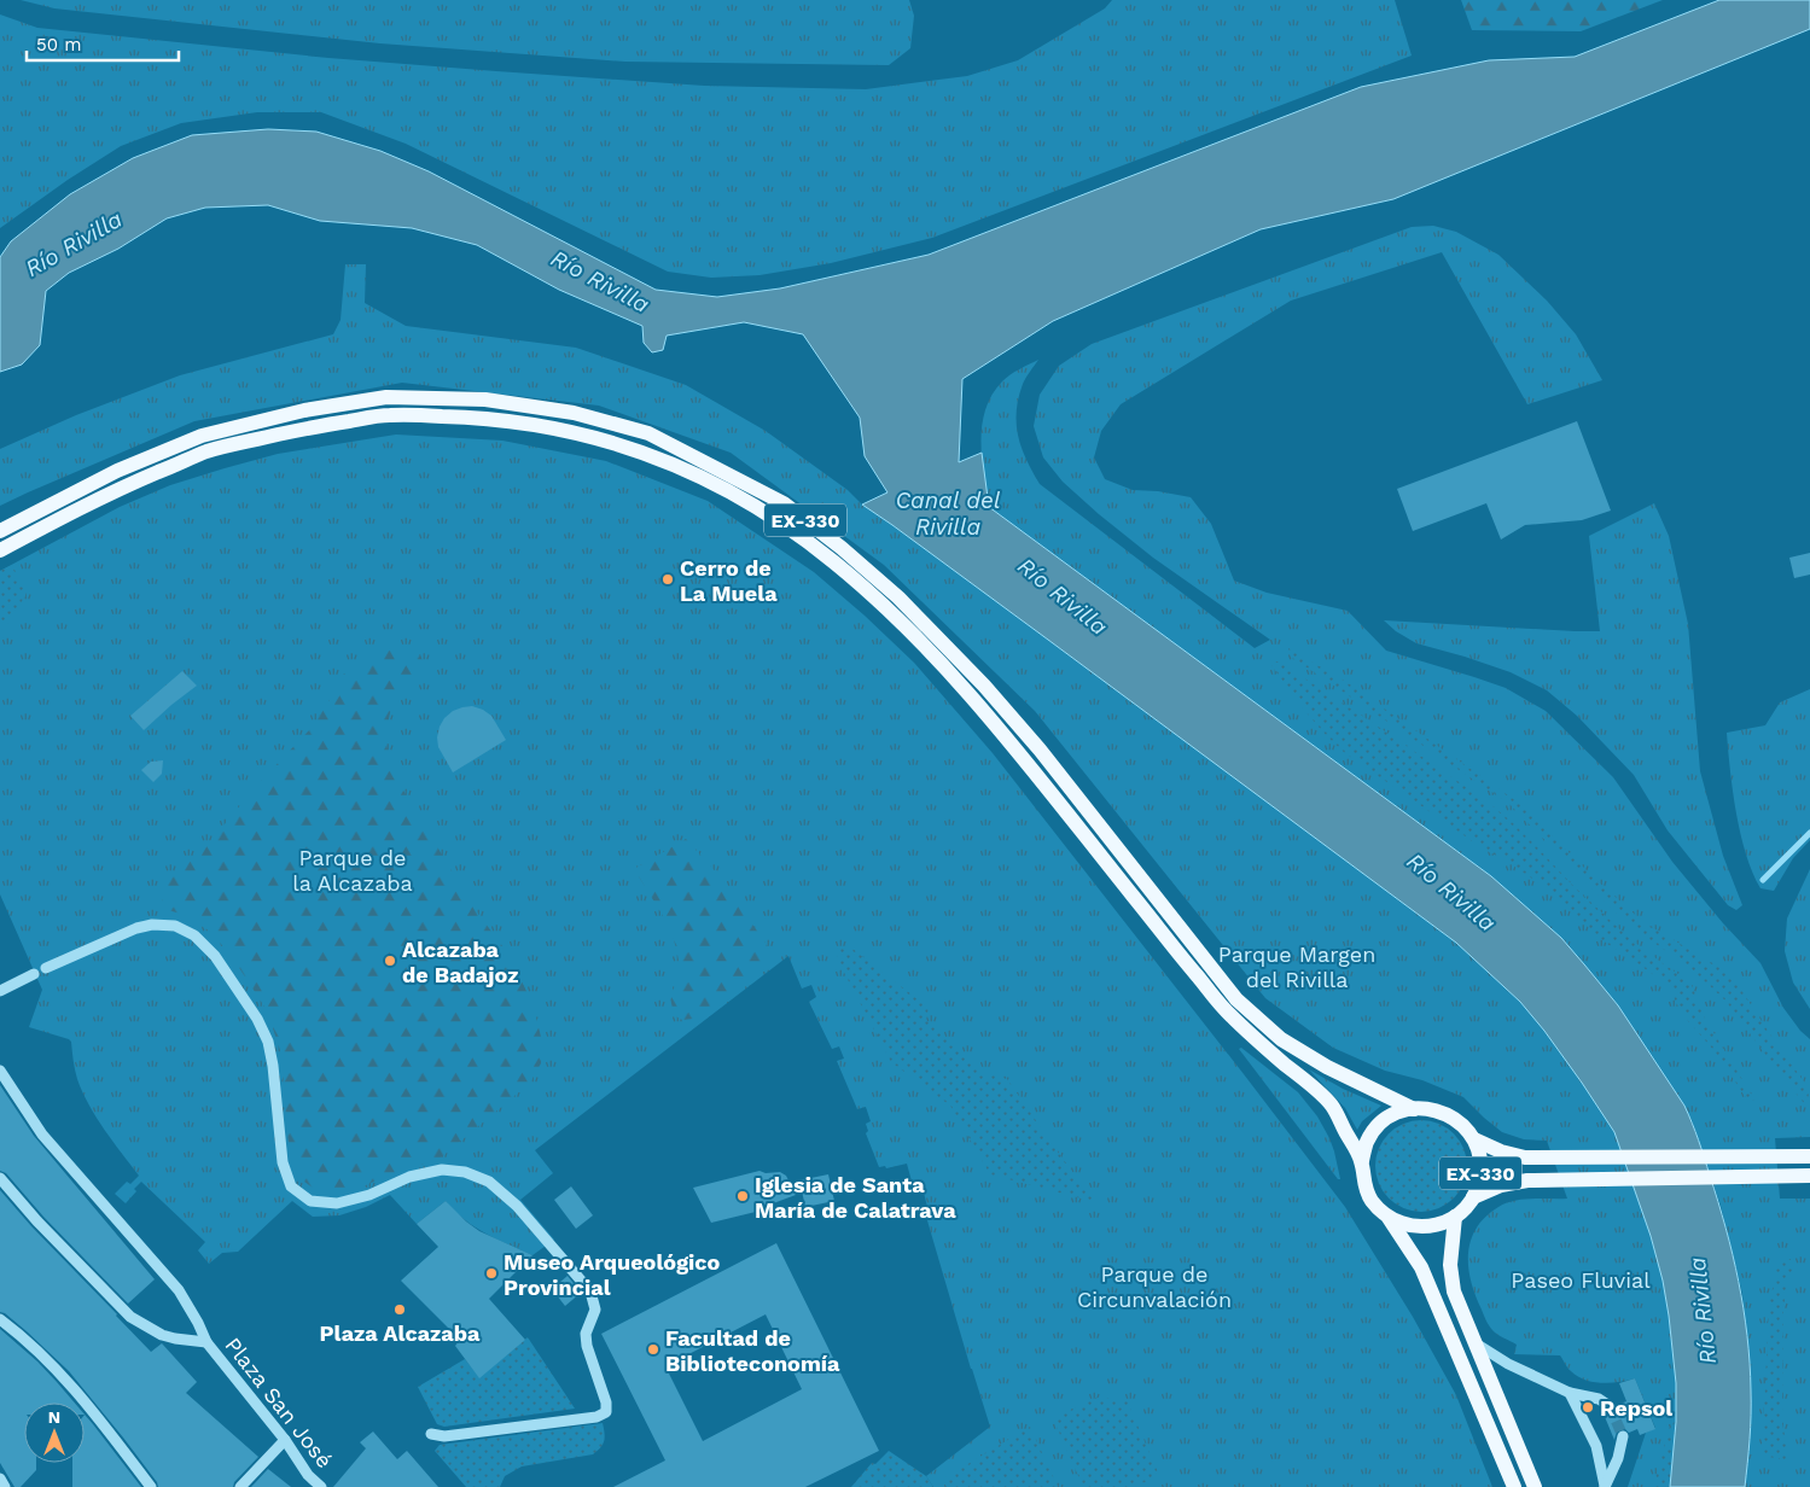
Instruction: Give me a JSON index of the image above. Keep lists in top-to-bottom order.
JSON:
{
  "streets": {
    "main road": ["EX-330"],
    "street": ["Plaza San José"]
  },
  "water": ["Río Rivilla", "Canal del Rivilla"],
  "parks": [
    "Parque de la Alcazaba",
    "Parque Margen del Rivilla",
    "Parque de Circunvalación",
    "Paseo Fluvial"
  ],
  "places": [
    "Cerro de La Muela",
    "Alcazaba de Badajoz",
    "Iglesia de Santa María de Calatrava",
    "Museo Arqueológico Provincial",
    "Plaza Alcazaba",
    "Facultad de Biblioteconomía",
    "Repsol"
  ],
  "scale_bar": "50 m",
  "north": "top"
}
